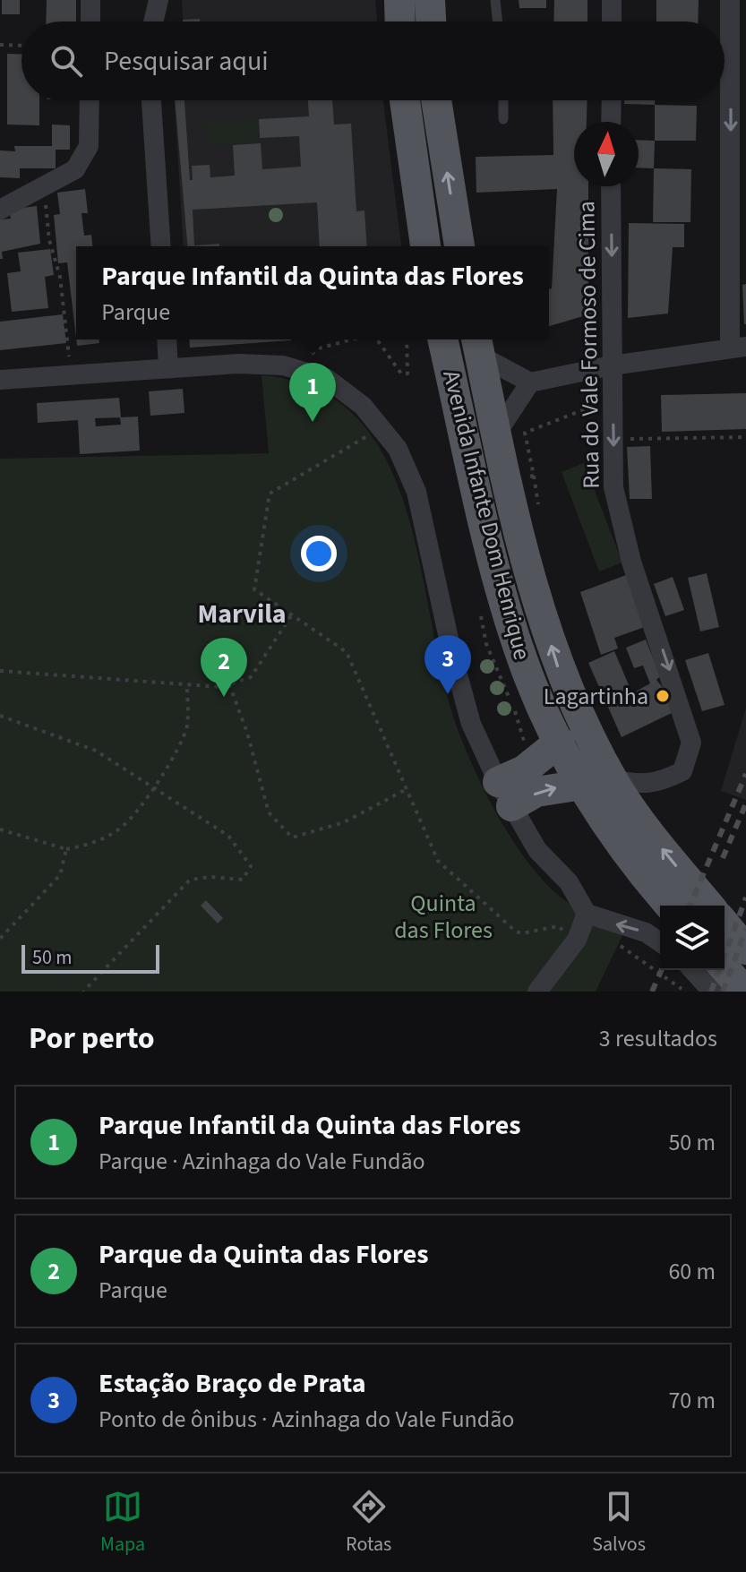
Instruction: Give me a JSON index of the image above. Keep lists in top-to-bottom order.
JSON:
{
  "streets": {
    "main road": ["Avenida Infante Dom Henrique"],
    "street": ["Rua do Vale Formoso de Cima"]
  },
  "crossings": [
    ["Rua do Vale Formoso de Cima", "Avenida Infante Dom Henrique"]
  ],
  "one_way": ["Rua do Vale Formoso de Cima"],
  "districts": ["Marvila"],
  "parks": ["Quinta das Flores"],
  "places": ["Lagartinha"],
  "scale_bar": "50 m",
  "north": "top",
  "page": {
    "search": "Pesquisar aqui",
    "popup": ["Parque Infantil da Quinta das Flores", "Parque"],
    "pins": ["1", "3", "2"],
    "scale": "50 m",
    "heading": ["Por perto", "3 resultados"],
    "list": [
      {
        "mark": "1",
        "name": "Parque Infantil da Quinta das Flores",
        "note": "Parque · Azinhaga do Vale Fundão",
        "value": "50 m"
      },
      {
        "mark": "2",
        "name": "Parque da Quinta das Flores",
        "note": "Parque",
        "value": "60 m"
      },
      {
        "mark": "3",
        "name": "Estação Braço de Prata",
        "note": "Ponto de ônibus · Azinhaga do Vale Fundão",
        "value": "70 m"
      }
    ],
    "nav": ["Mapa", "Rotas", "Salvos"]
  }
}
